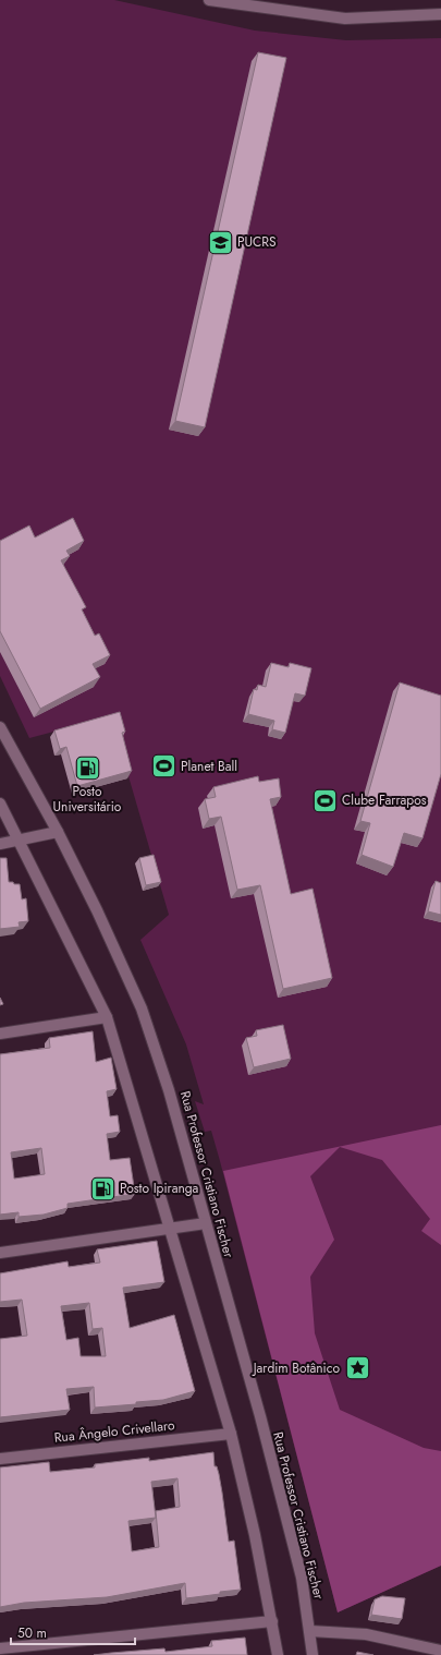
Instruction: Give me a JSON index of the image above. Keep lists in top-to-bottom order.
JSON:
{
  "streets": {
    "main road": ["Rua Professor Cristiano Fischer", "Rua Ângelo Crivellaro"]
  },
  "places": {
    "school or university": ["PUCRS"],
    "sports": ["Planet Ball", "Clube Farrapos"],
    "fuel station": ["Posto Universitário", "Posto Ipiranga"],
    "place": ["Jardim Botânico"]
  },
  "scale_bar": "50 m"
}
